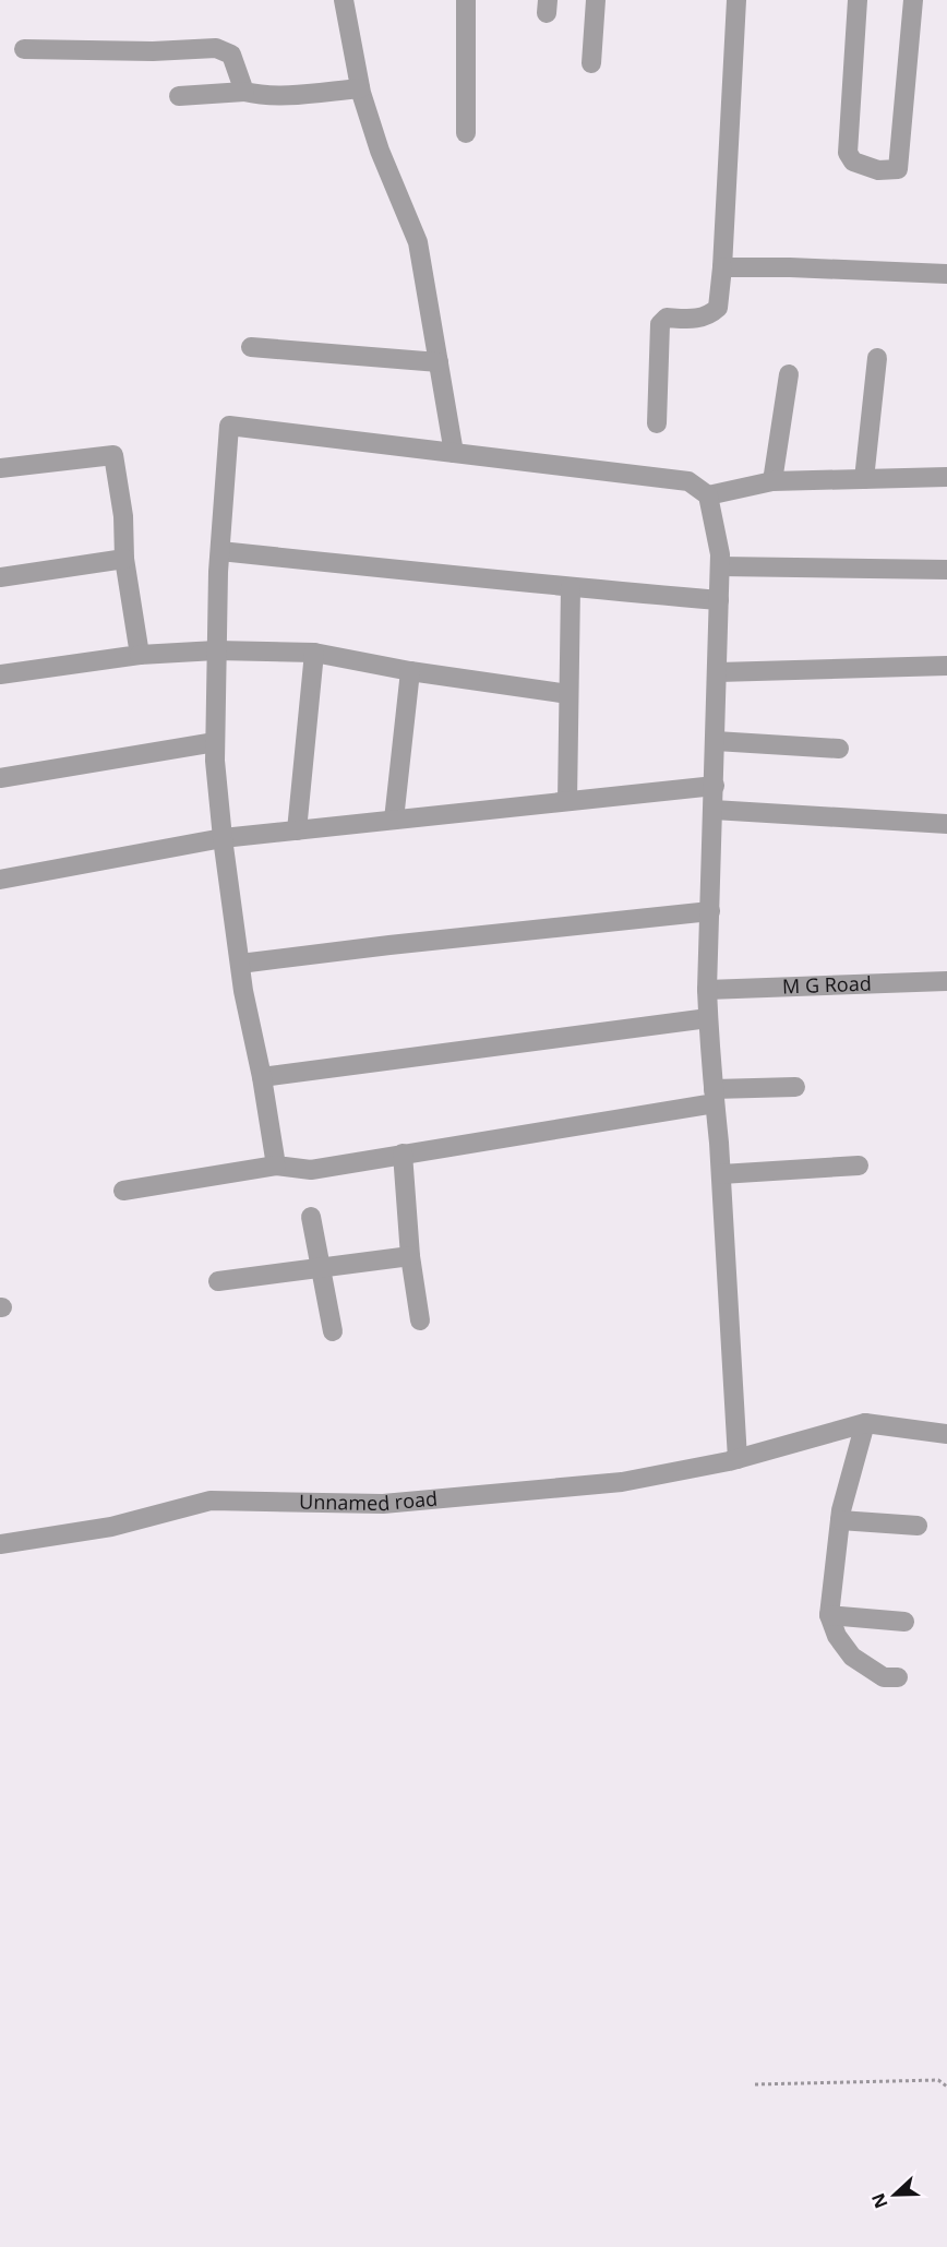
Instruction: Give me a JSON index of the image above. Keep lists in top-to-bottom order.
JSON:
{
  "streets": {
    "street": ["M G Road", "Unnamed road"]
  },
  "north": "left"
}
